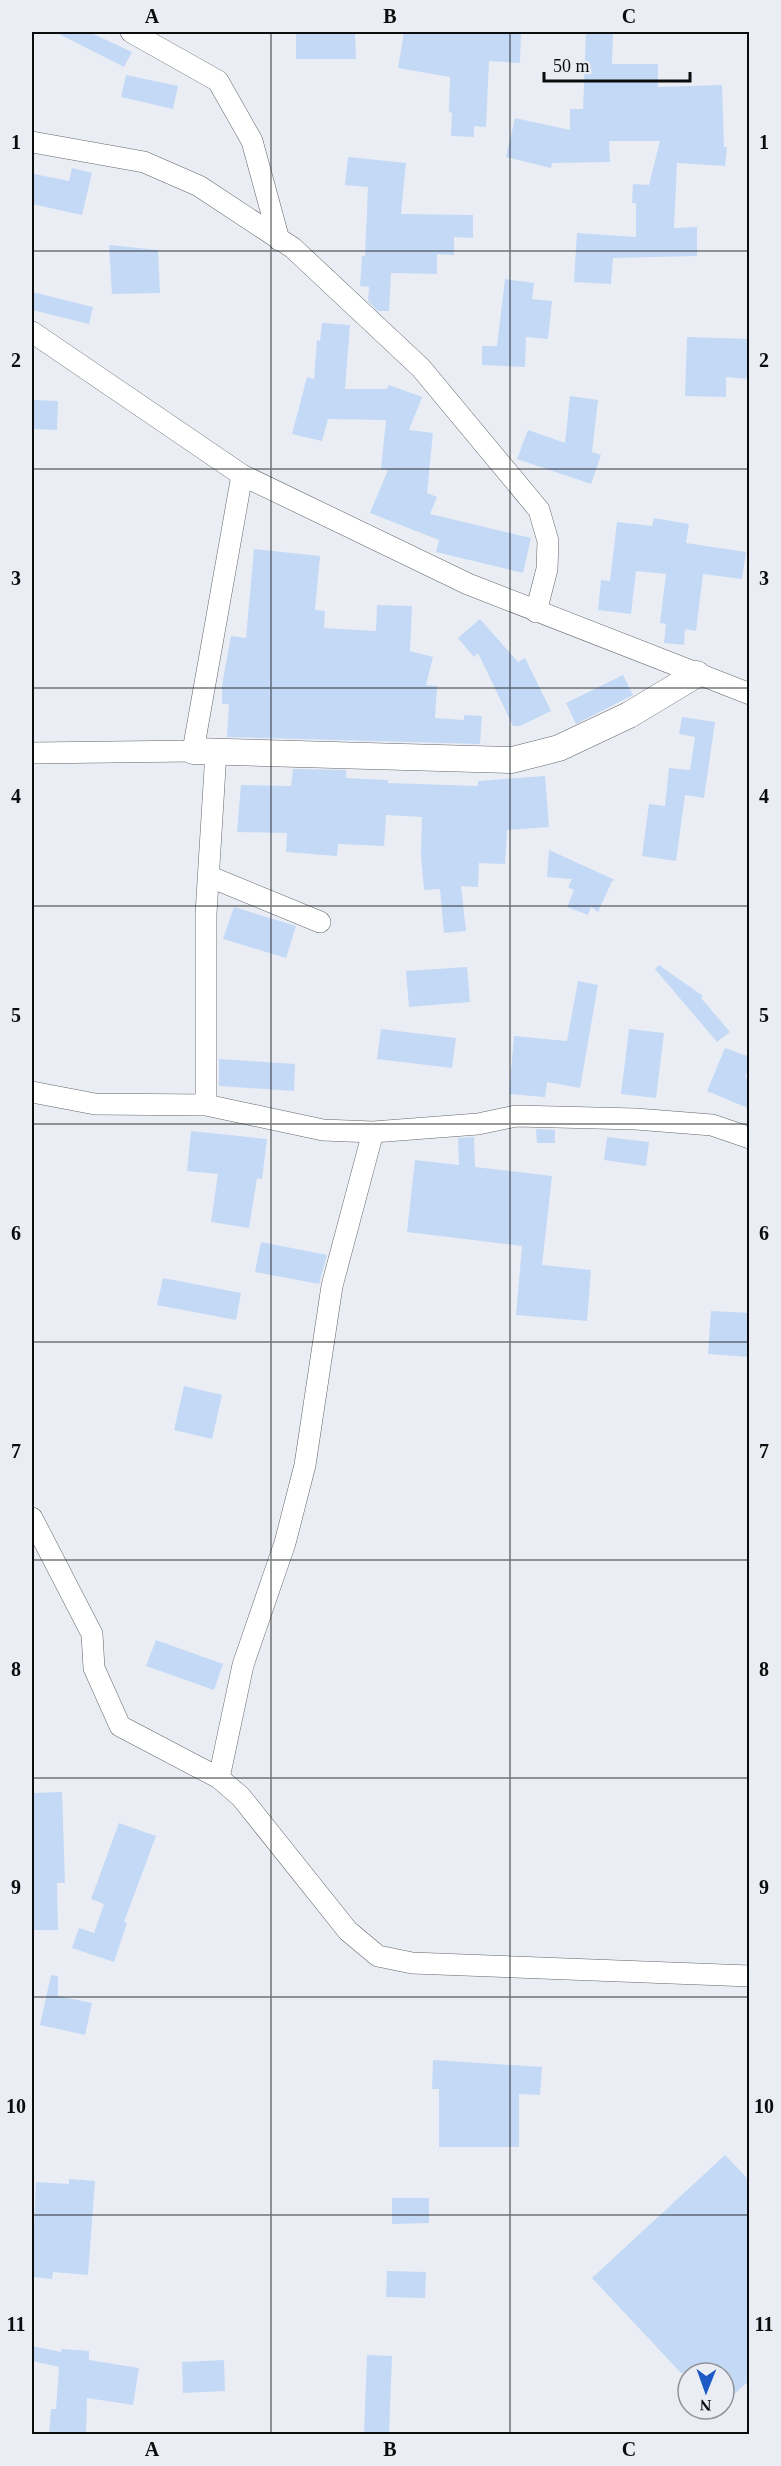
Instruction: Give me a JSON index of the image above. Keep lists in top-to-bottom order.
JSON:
{
  "scale_bar": "50 m",
  "north": "bottom",
  "grid": {
    "columns": ["A", "B", "C"],
    "rows": [
      "1",
      "2",
      "3",
      "4",
      "5",
      "6",
      "7",
      "8",
      "9",
      "10",
      "11"
    ]
  }
}
